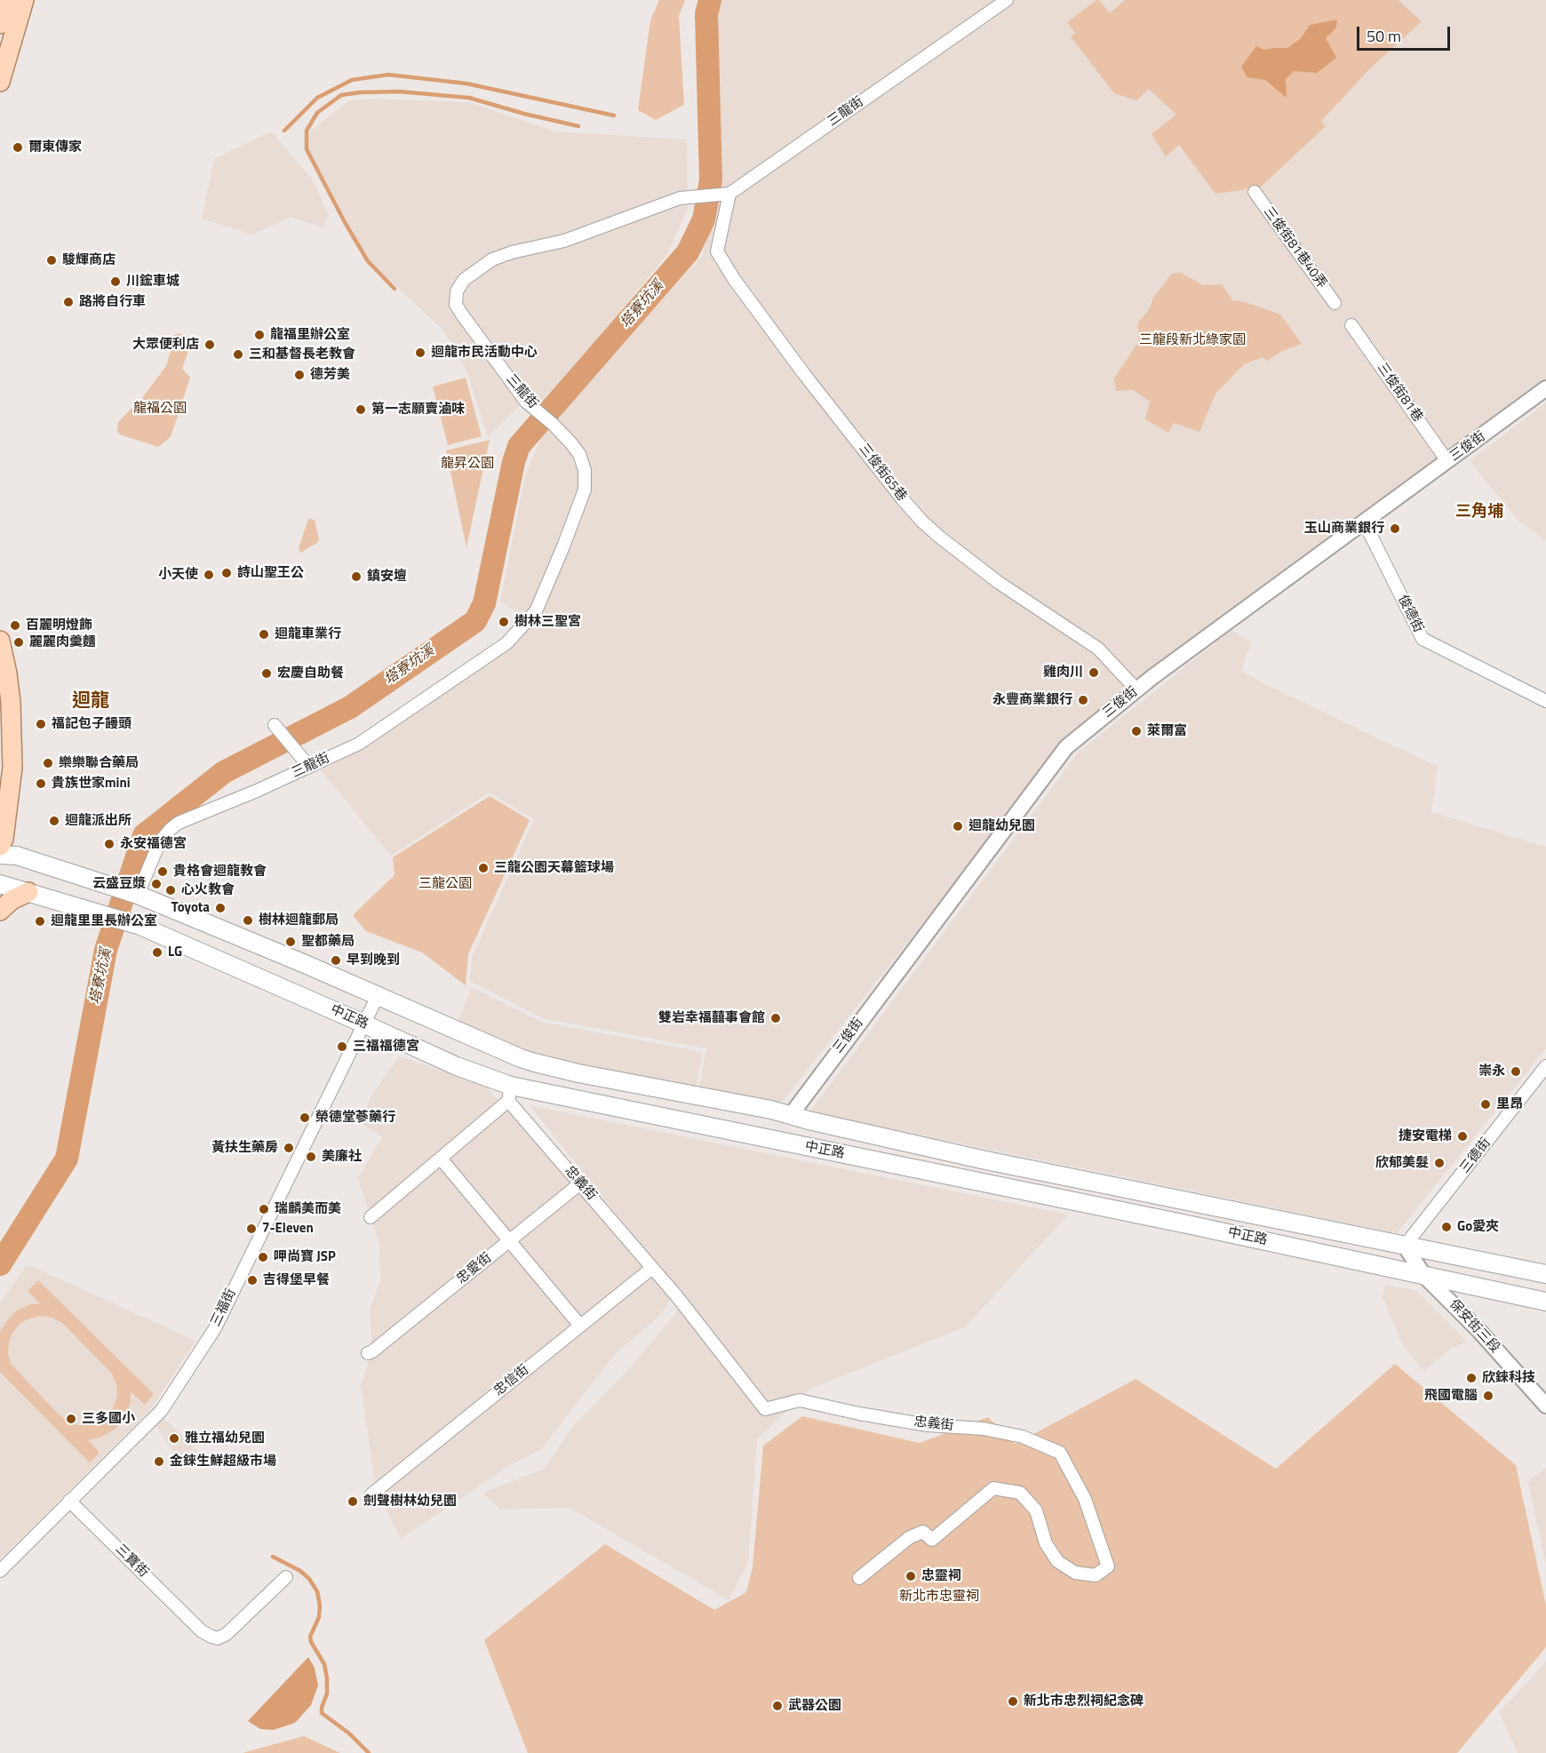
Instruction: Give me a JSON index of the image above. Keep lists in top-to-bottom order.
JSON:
{
  "streets": {
    "main road": ["中正路"],
    "street": [
      "三龍街",
      "三俊街81巷40弄",
      "三俊街81巷",
      "三俊街",
      "三俊街65巷",
      "俊德街",
      "三德街",
      "忠義街",
      "忠愛街",
      "三福街",
      "保安街三段",
      "忠信街",
      "三寶街"
    ]
  },
  "crossings": [
    ["三龍街", "三俊街65巷"],
    ["三龍街", "中正路"],
    ["三俊街81巷", "三俊街"],
    ["三俊街", "三俊街65巷"],
    ["三俊街", "俊德街"],
    ["三俊街", "中正路"],
    ["中正路", "三德街"],
    ["中正路", "忠義街"],
    ["中正路", "三福街"],
    ["中正路", "保安街三段"],
    ["三德街", "保安街三段"],
    ["忠義街", "忠愛街"],
    ["忠義街", "忠信街"],
    ["三福街", "三寶街"]
  ],
  "districts": ["三角埔", "迴龍"],
  "water": ["塔寮坑溪"],
  "parks": [
    "三龍段新北綠家園",
    "龍福公園",
    "龍昇公園",
    "三龍公園",
    "新北市忠靈祠"
  ],
  "places": [
    "爾東傳家",
    "駿輝商店",
    "川鋐車城",
    "路將自行車",
    "龍福里辦公室",
    "大眾便利店",
    "迴龍市民活動中心",
    "三和基督長老教會",
    "德芳美",
    "第一志願賣滷味",
    "玉山商業銀行",
    "詩山聖王公",
    "小天使",
    "鎮安壇",
    "樹林三聖宮",
    "百麗明燈飾",
    "迴龍車業行",
    "麗麗肉羹麵",
    "雞肉川",
    "宏慶自助餐",
    "永豐商業銀行",
    "福記包子饅頭",
    "萊爾富",
    "樂樂聯合藥局",
    "貴族世家mini",
    "迴龍派出所",
    "迴龍幼兒園",
    "永安福德宮",
    "三龍公園天幕籃球場",
    "貴格會迴龍教會",
    "云盛豆漿",
    "心火教會",
    "Toyota",
    "樹林迴龍郵局",
    "迴龍里里長辦公室",
    "聖都藥局",
    "LG",
    "早到晚到",
    "雙岩幸福囍事會館",
    "三福福德宮",
    "崇永",
    "里昂",
    "榮德堂蔘藥行",
    "捷安電梯",
    "黃扶生藥房",
    "美廉社",
    "欣郁美髮",
    "瑞麟美而美",
    "Go愛夾",
    "7-Eleven",
    "呷尚寶 JSP",
    "吉得堡早餐",
    "欣錸科技",
    "飛國電腦",
    "三多國小",
    "雅立福幼兒園",
    "金錸生鮮超級市場",
    "劍聲樹林幼兒園",
    "忠靈祠",
    "新北市忠烈祠紀念碑",
    "武器公園"
  ],
  "scale_bar": "50 m"
}
